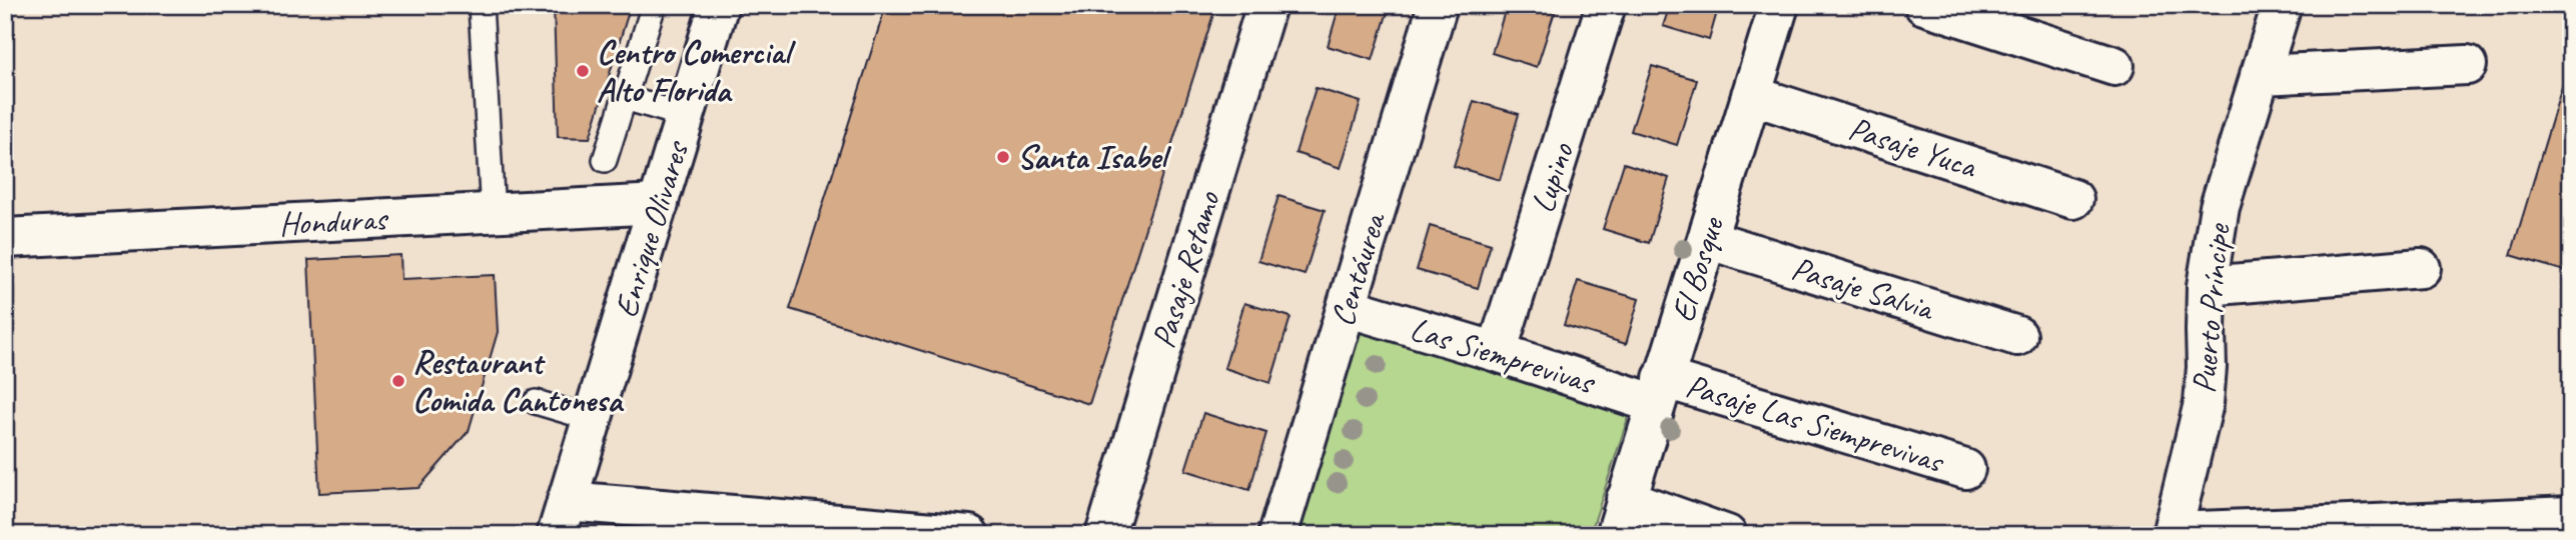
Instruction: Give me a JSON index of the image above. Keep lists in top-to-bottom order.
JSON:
{
  "streets": {
    "street": [
      "Pasaje Yuca",
      "Lupino",
      "Honduras",
      "Enrique Olivares",
      "Pasaje Retamo",
      "Centáurea",
      "El Bosque",
      "Pasaje Salvia",
      "Puerto Príncipe",
      "Las Siemprevivas",
      "Pasaje Las Siemprevivas"
    ]
  },
  "crossings": [
    ["Pasaje Yuca", "El Bosque"],
    ["Lupino", "Las Siemprevivas"],
    ["Honduras", "Enrique Olivares"],
    ["Centáurea", "Las Siemprevivas"],
    ["El Bosque", "Pasaje Salvia"],
    ["El Bosque", "Las Siemprevivas"],
    ["El Bosque", "Pasaje Las Siemprevivas"],
    ["Las Siemprevivas", "Pasaje Las Siemprevivas"]
  ],
  "places": ["Centro Comercial Alto Florida", "Santa Isabel", "Restaurant Comida Cantonesa"]
}
